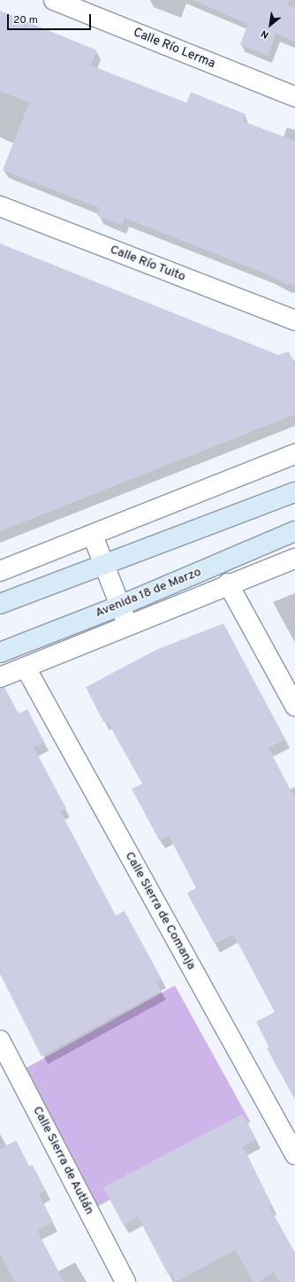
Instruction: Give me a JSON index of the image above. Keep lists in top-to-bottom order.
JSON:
{
  "streets": {
    "main road": ["Avenida 18 de Marzo"],
    "street": [
      "Calle Río Lerma",
      "Calle Río Tuito",
      "Calle Sierra de Comanja",
      "Calle Sierra de Autlán"
    ]
  },
  "crossings": [
    ["Avenida 18 de Marzo", "Calle Sierra de Comanja"]
  ],
  "scale_bar": "20 m",
  "north": "bottom left"
}
